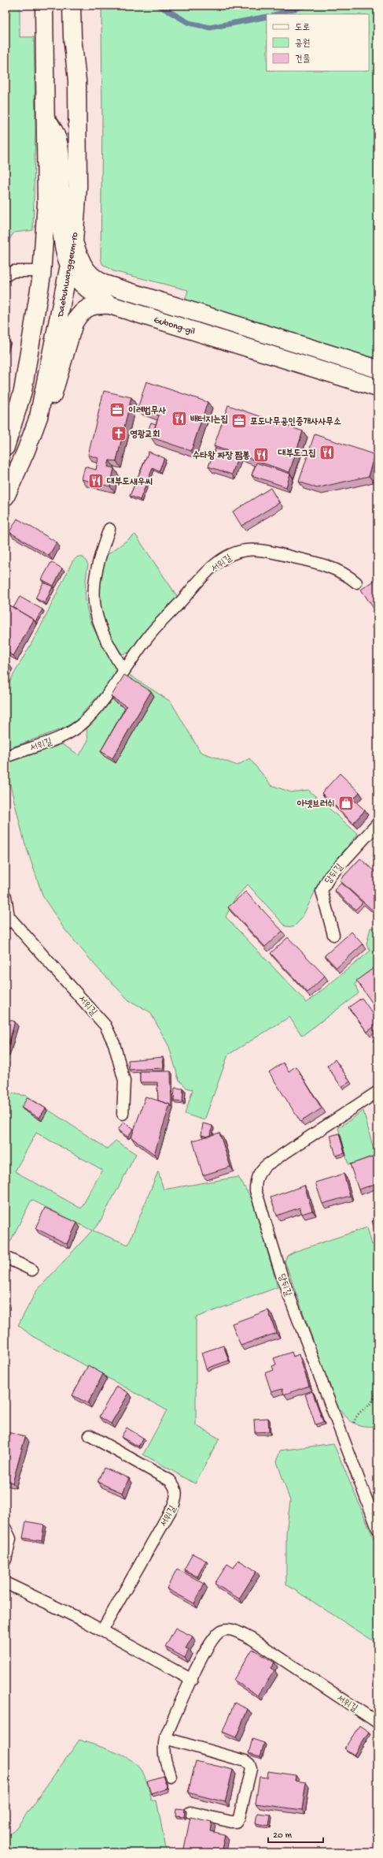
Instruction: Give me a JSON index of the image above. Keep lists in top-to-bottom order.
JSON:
{
  "streets": {
    "main road": ["Daebuhwanggeum-ro", "Gubong-gil"],
    "lane": ["서위길", "당뒤길"]
  },
  "crossings": [
    ["Daebuhwanggeum-ro", "Gubong-gil"]
  ],
  "places": {
    "office": ["이레법무사", "포도나무공인중개사사무소"],
    "restaurant": [
      "배터지는집",
      "대부도그집",
      "수타왕 짜장 짬뽕",
      "대부도새우씨"
    ],
    "church": ["영광교회"],
    "shop": ["아넷브러쉬"]
  },
  "legend": ["도로", "공원", "건물"],
  "scale_bar": "20 m"
}
